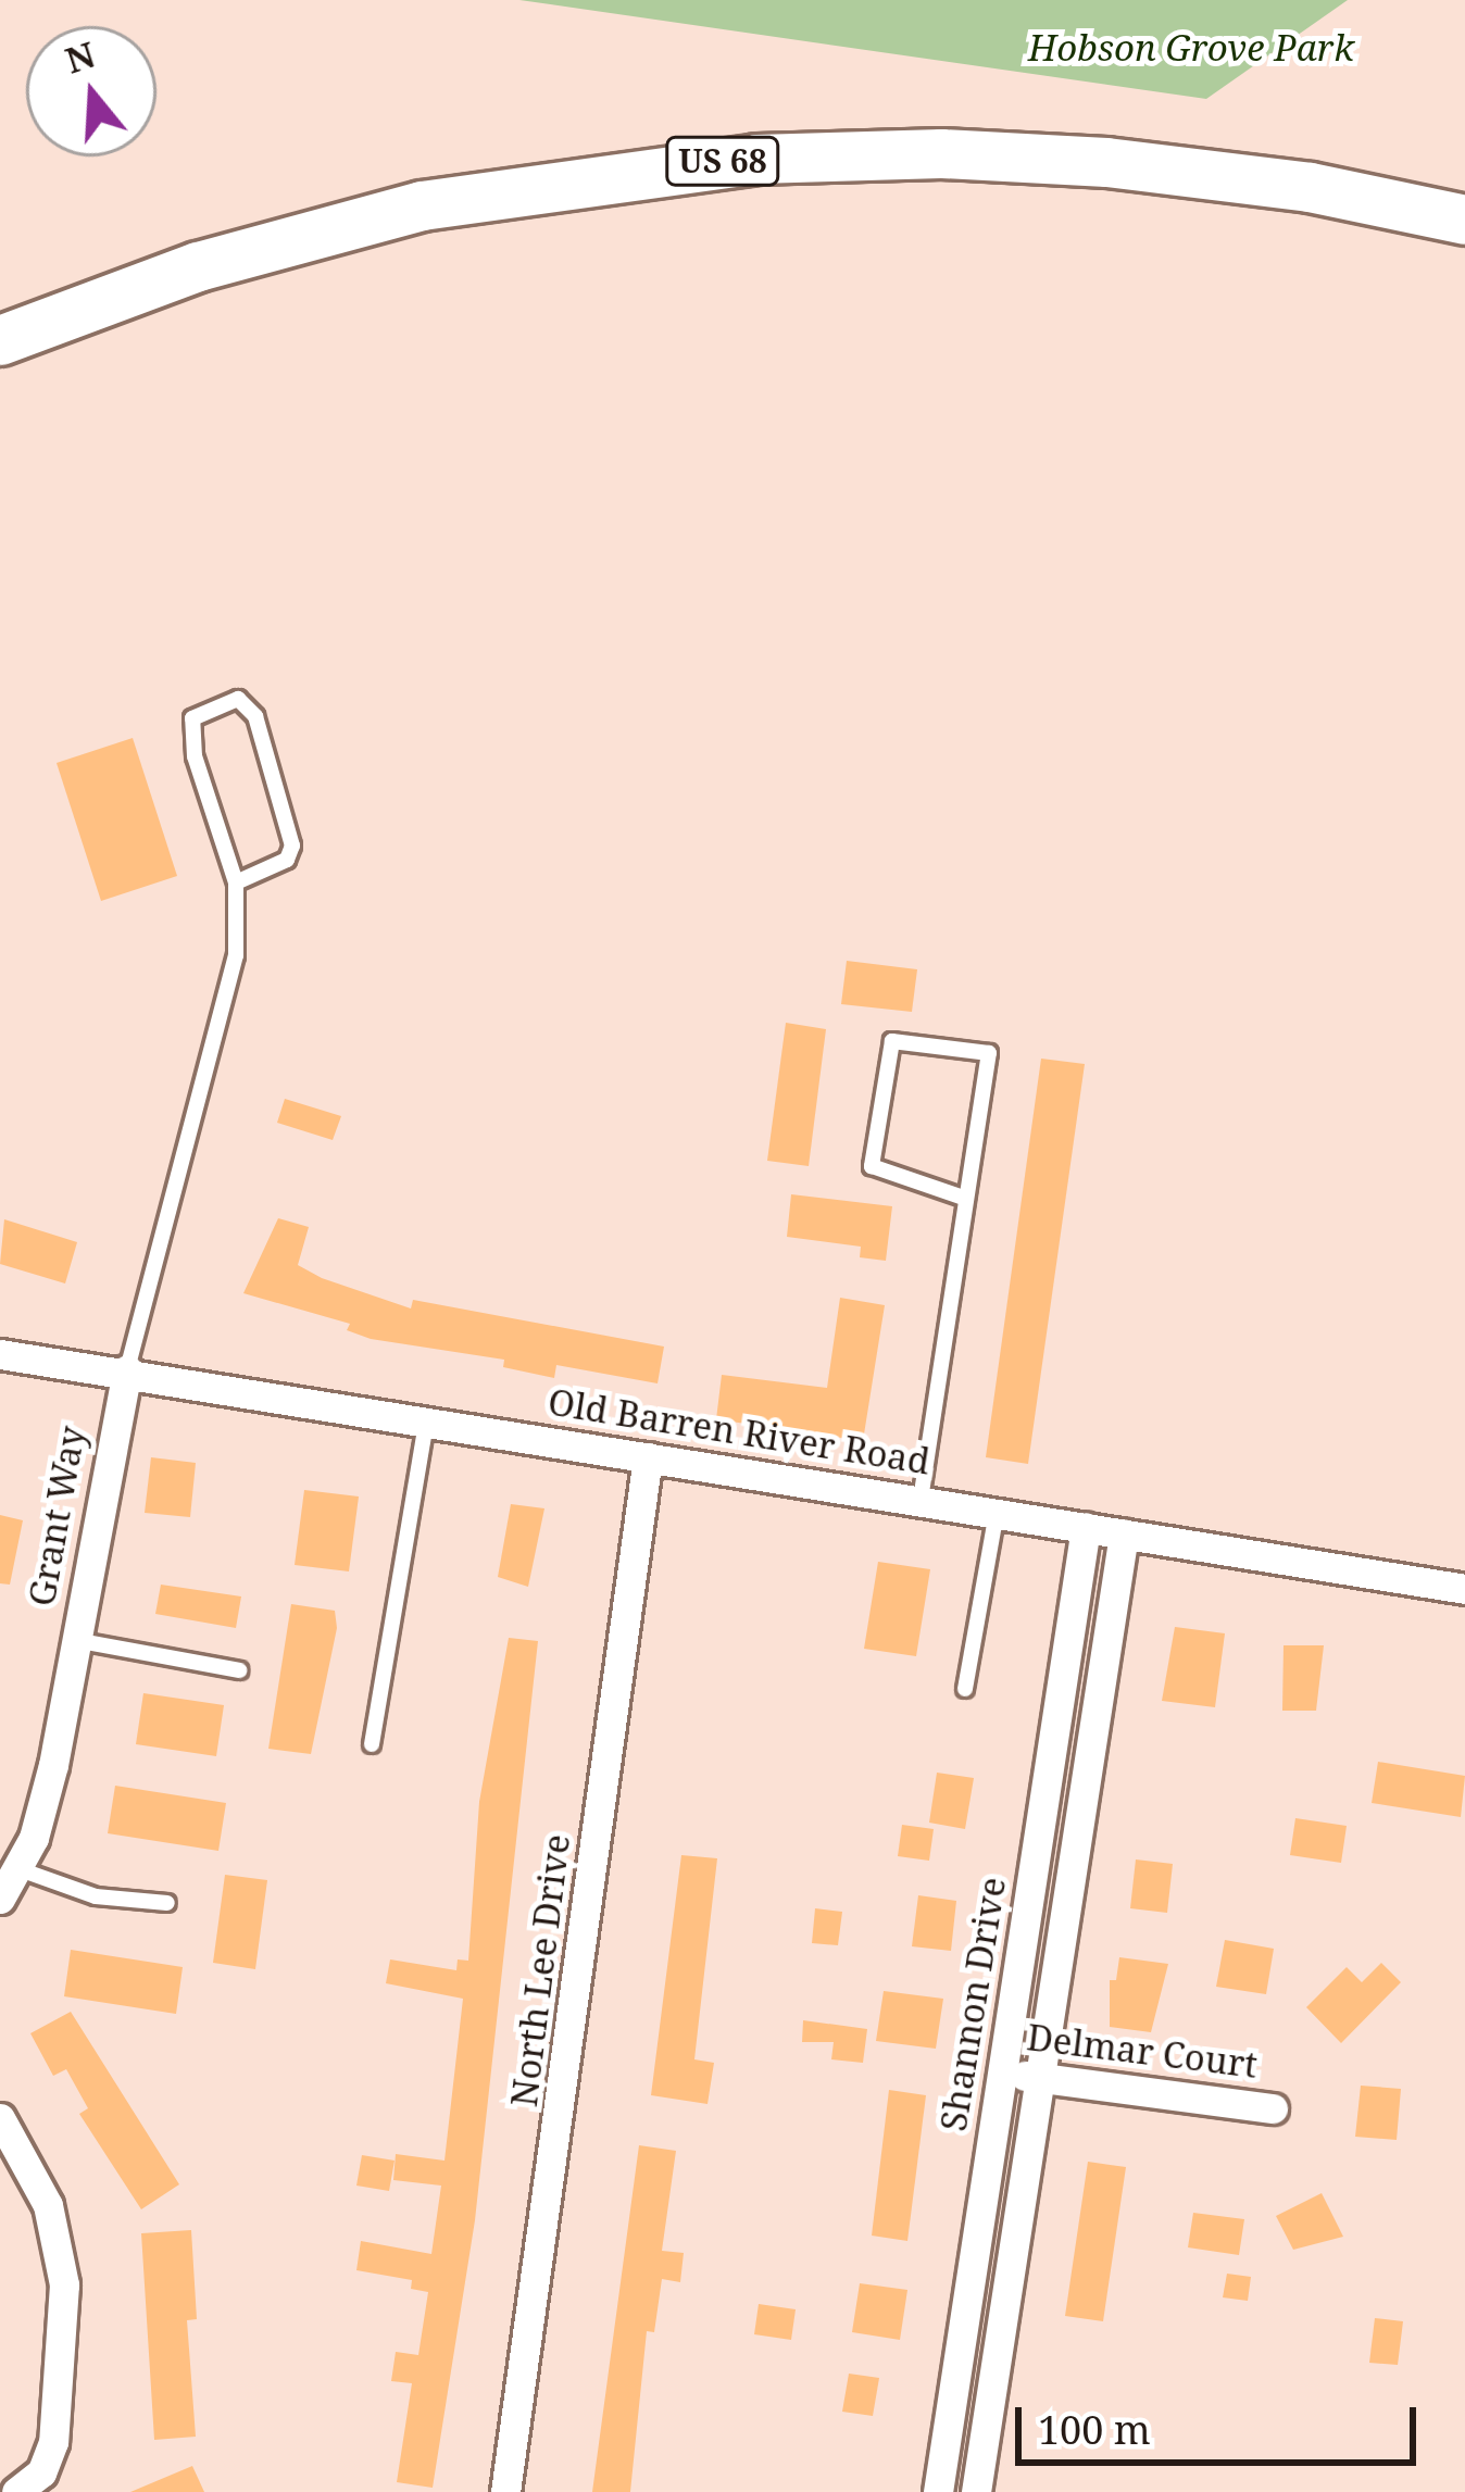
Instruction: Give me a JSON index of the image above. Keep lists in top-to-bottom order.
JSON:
{
  "streets": {
    "main road": ["US 68"],
    "street": [
      "Old Barren River Road",
      "Grant Way",
      "North Lee Drive",
      "Shannon Drive",
      "Delmar Court"
    ]
  },
  "crossings": [
    ["Old Barren River Road", "Grant Way"],
    ["Old Barren River Road", "North Lee Drive"],
    ["Old Barren River Road", "Shannon Drive"],
    ["Shannon Drive", "Delmar Court"]
  ],
  "parks": ["Hobson Grove Park"],
  "scale_bar": "100 m",
  "north": "top"
}
